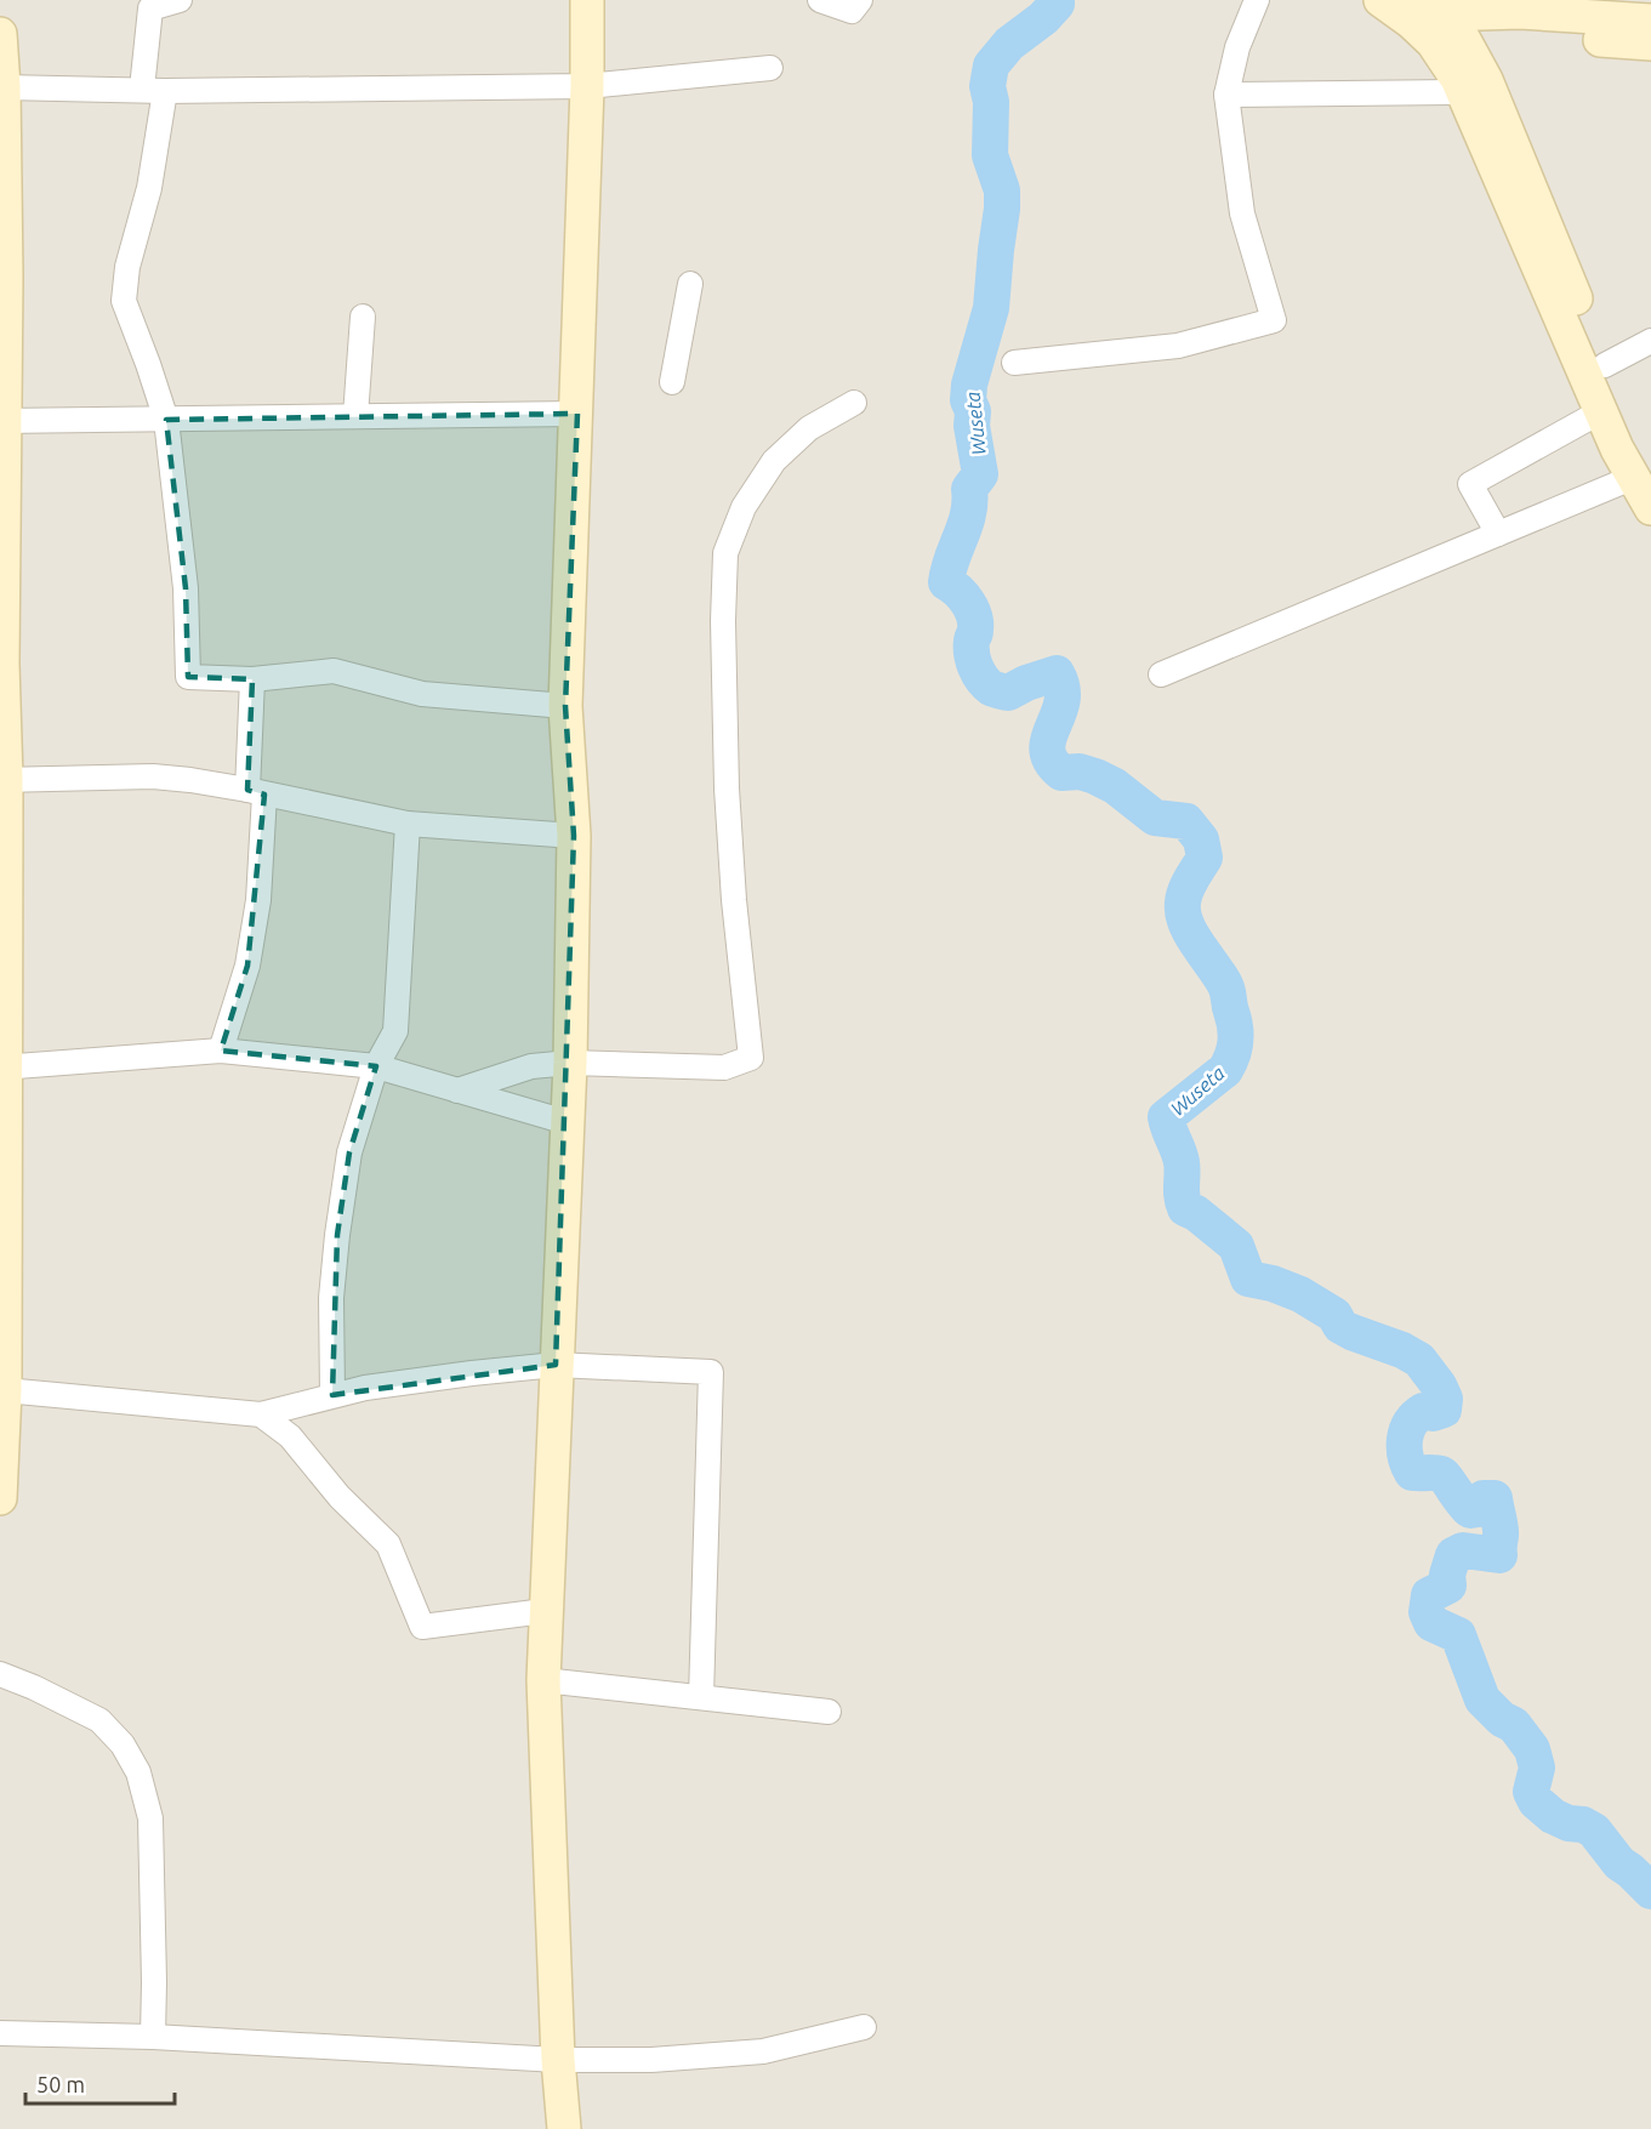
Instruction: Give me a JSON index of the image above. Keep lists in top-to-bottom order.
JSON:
{
  "water": ["Wuseta"],
  "scale_bar": "50 m"
}
